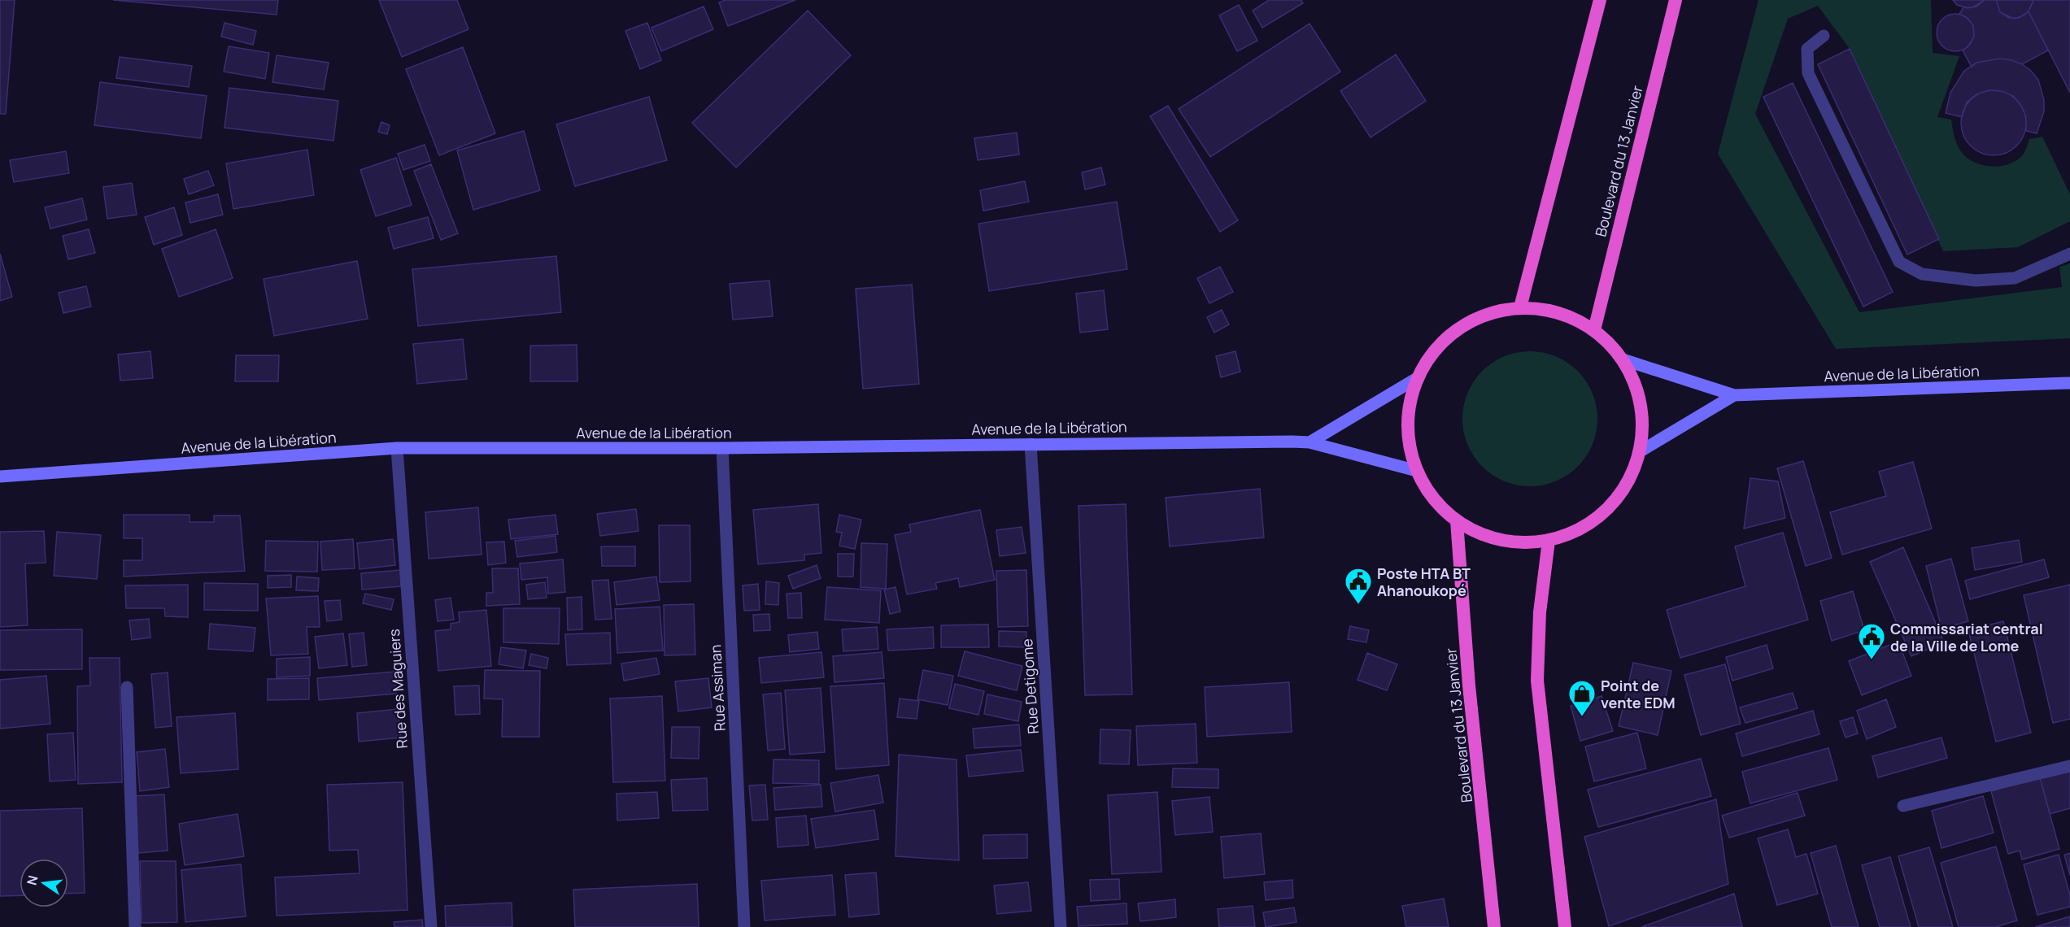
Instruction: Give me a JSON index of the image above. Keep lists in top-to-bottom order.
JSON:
{
  "streets": {
    "highway": ["Boulevard du 13 Janvier"],
    "main road": ["Avenue de la Libération"],
    "street": ["Rue Detigome", "Rue Assiman", "Rue des Maguiers"]
  },
  "crossings": [
    ["Avenue de la Libération", "Rue Detigome"],
    ["Avenue de la Libération", "Rue Assiman"],
    ["Avenue de la Libération", "Rue des Maguiers"]
  ],
  "places": {
    "public building": ["Poste HTA BT Ahanoukopé", "Commissariat central de la Ville de Lome"],
    "shop": ["Point de vente EDM"]
  },
  "north": "left"
}
